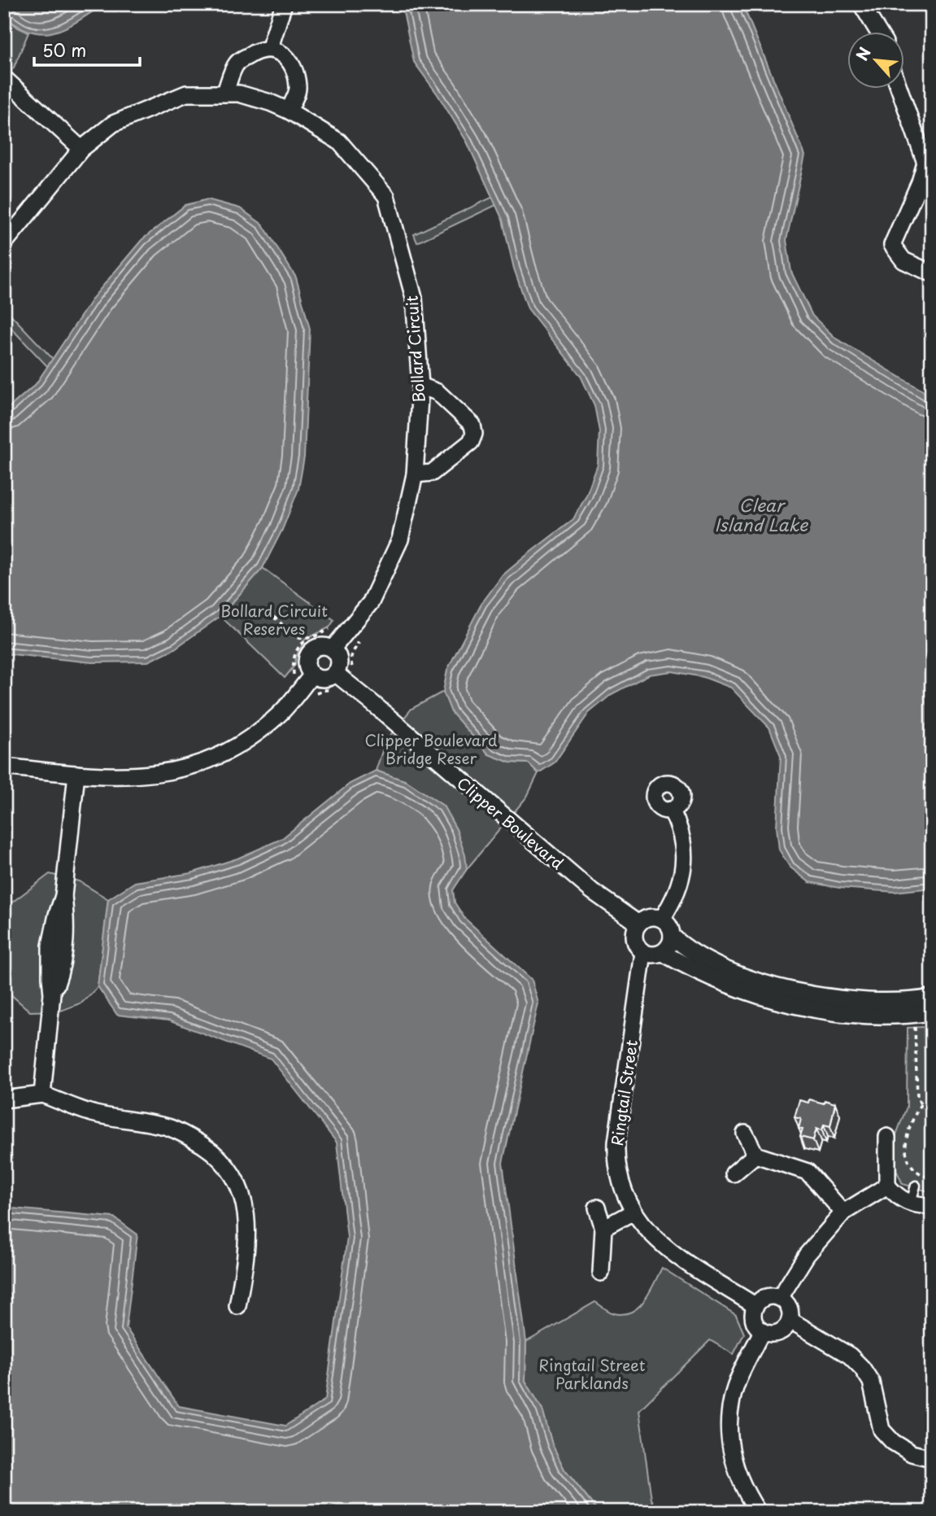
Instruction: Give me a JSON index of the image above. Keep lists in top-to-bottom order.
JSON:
{
  "streets": {
    "street": ["Bollard Circuit", "Clipper Boulevard", "Ringtail Street"]
  },
  "crossings": [
    ["Bollard Circuit", "Clipper Boulevard"],
    ["Clipper Boulevard", "Ringtail Street"]
  ],
  "water": ["Clear Island Lake"],
  "parks": ["Bollard Circuit Reserves", "Clipper Boulevard Bridge Reser", "Ringtail Street Parklands"],
  "scale_bar": "50 m",
  "north": "top left"
}
